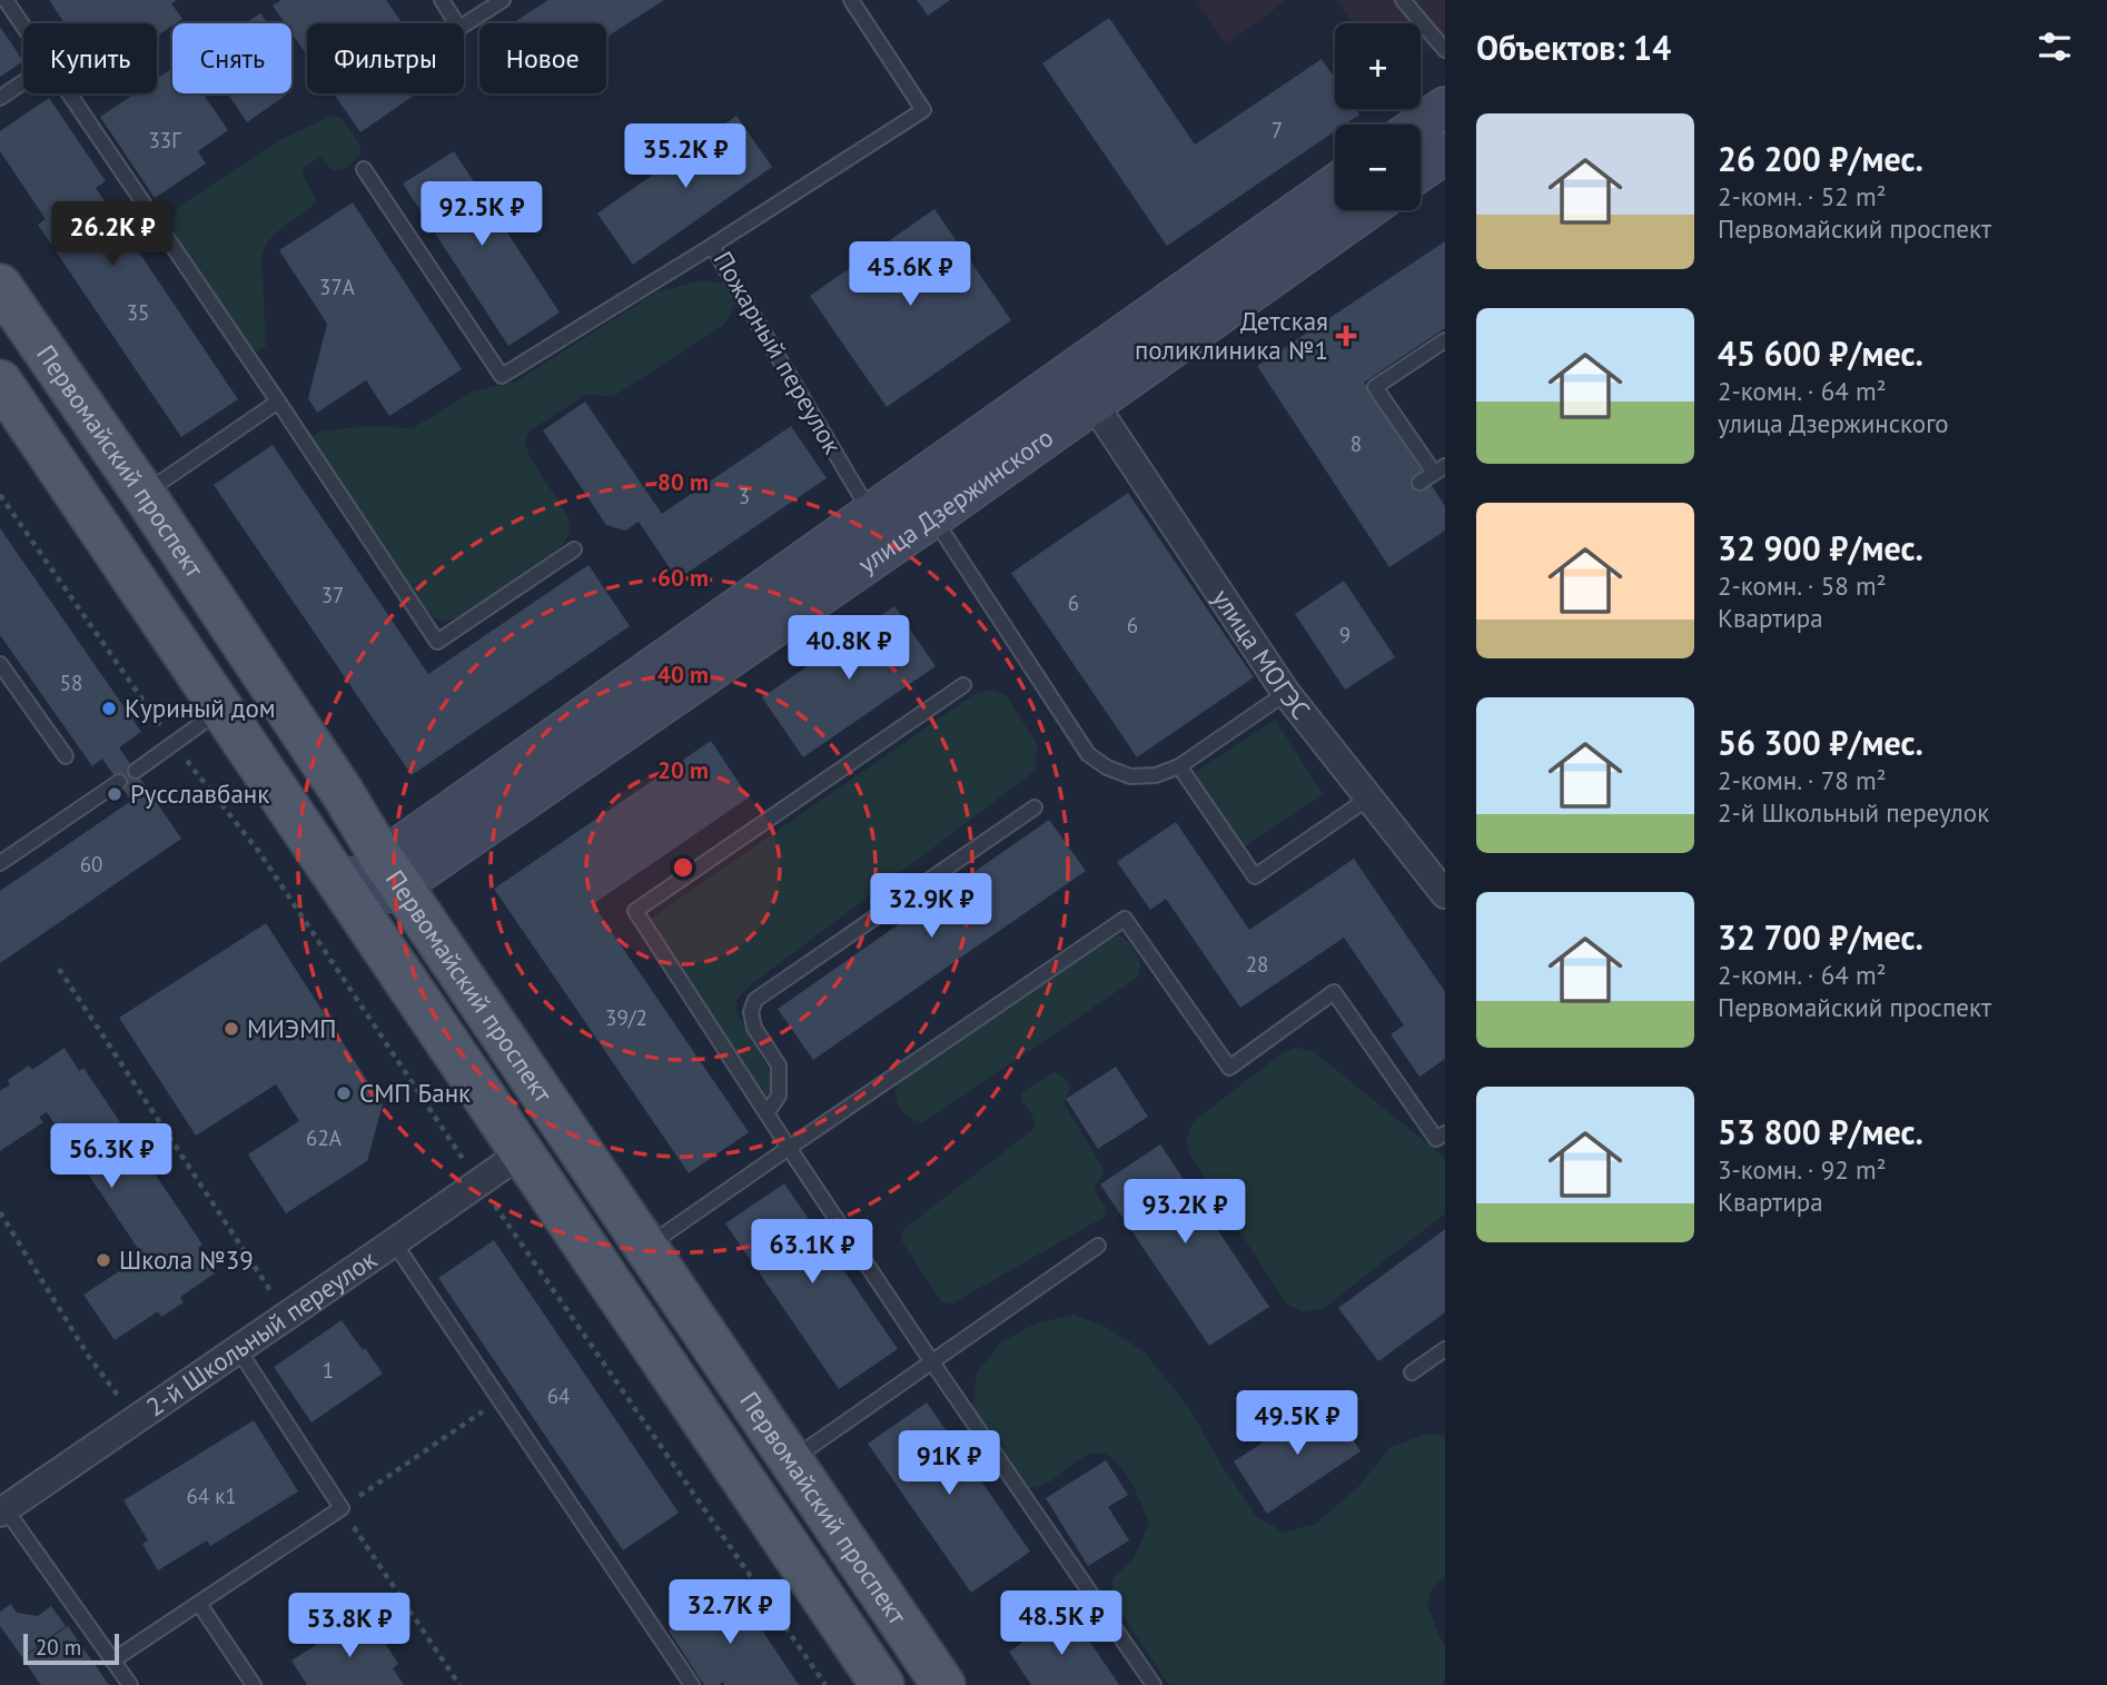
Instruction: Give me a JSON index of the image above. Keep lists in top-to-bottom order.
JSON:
{
  "streets": {
    "main road": ["Первомайский проспект", "улица Дзержинского"],
    "street": ["улица МОГЭС", "2-й Школьный переулок"],
    "lane": ["Пожарный переулок"]
  },
  "crossings": [
    ["Пожарный переулок", "улица Дзержинского"],
    ["Первомайский проспект", "улица Дзержинского"],
    ["Первомайский проспект", "2-й Школьный переулок"],
    ["улица Дзержинского", "улица МОГЭС"]
  ],
  "places": {
    "health": ["Детская поликлиника №1"],
    "other": [
      "Куриный дом",
      "Русславбанк",
      "МИЭМП",
      "СМП Банк",
      "Школа №39"
    ]
  },
  "house_numbers": [
    "7",
    "33Г",
    "37А",
    "35",
    "8",
    "3",
    "37",
    "6",
    "6",
    "9",
    "58",
    "60",
    "28",
    "39/2",
    "62А",
    "1",
    "64",
    "64 к1"
  ],
  "scale_bar": "20 m",
  "page": {
    "heading": "Объектов: 14",
    "map_buttons": ["+", "−"],
    "chip": [
      "Купить",
      "Снять",
      "Фильтры",
      "Новое"
    ],
    "list": [
      {
        "name": "26 200 ₽/мес.",
        "note": "2-комн. · 52 m² · Первомайский проспект"
      },
      {
        "name": "45 600 ₽/мес.",
        "note": "2-комн. · 64 m² · улица Дзержинского"
      },
      {
        "name": "32 900 ₽/мес.",
        "note": "2-комн. · 58 m² · Квартира"
      },
      {
        "name": "56 300 ₽/мес.",
        "note": "2-комн. · 78 m² · 2-й Школьный переулок"
      },
      {
        "name": "32 700 ₽/мес.",
        "note": "2-комн. · 64 m² · Первомайский проспект"
      },
      {
        "name": "53 800 ₽/мес.",
        "note": "3-комн. · 92 m² · Квартира"
      }
    ],
    "price": [
      "35.2K ₽",
      "92.5K ₽",
      "26.2K ₽",
      "45.6K ₽",
      "40.8K ₽",
      "32.9K ₽",
      "56.3K ₽",
      "93.2K ₽",
      "63.1K ₽",
      "49.5K ₽",
      "91K ₽",
      "32.7K ₽",
      "48.5K ₽",
      "53.8K ₽"
    ],
    "scale": "20 m"
  },
  "rings": [
    "80 m",
    "60 m",
    "40 m",
    "20 m"
  ]
}
